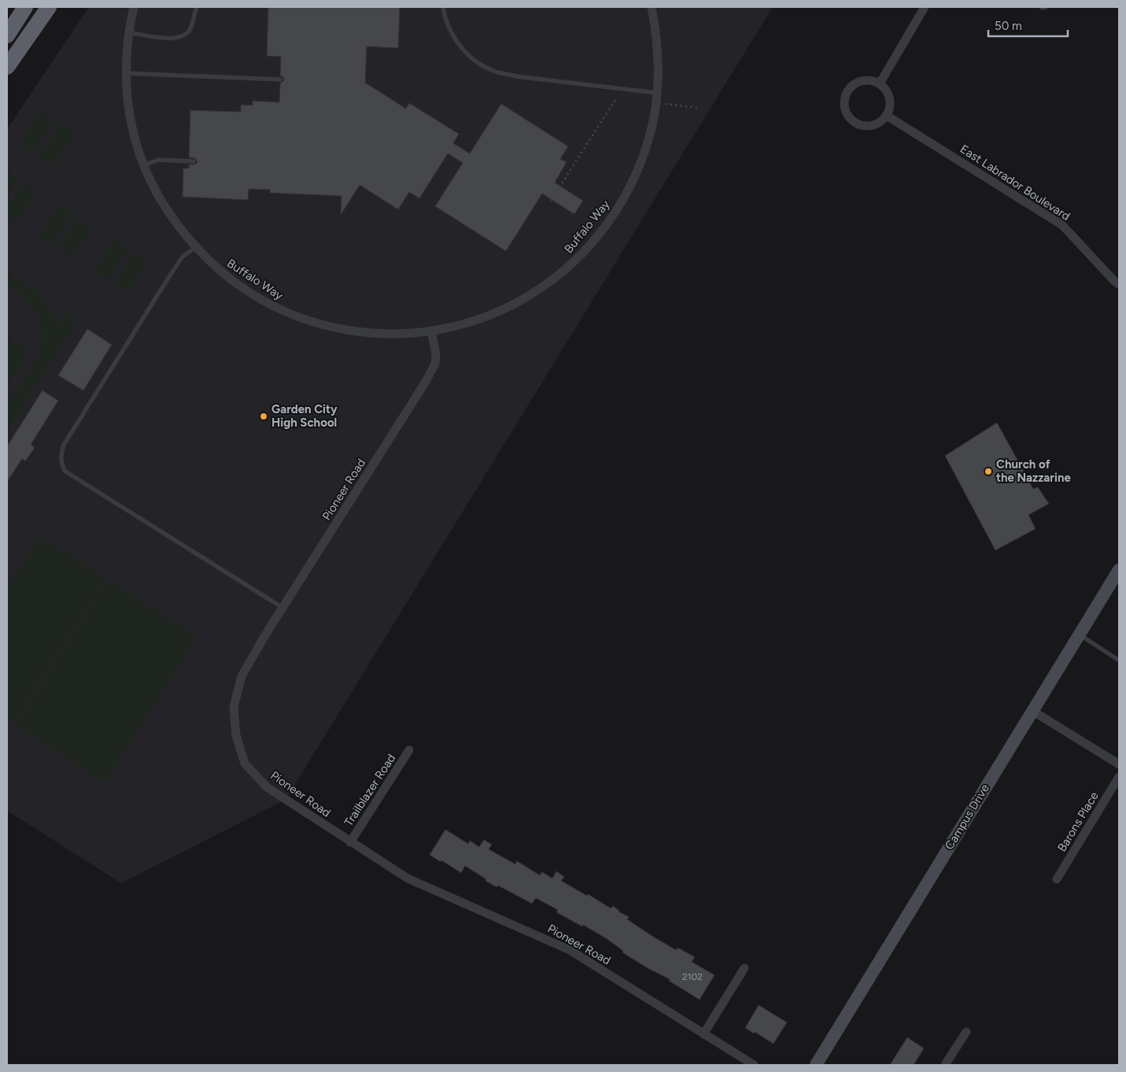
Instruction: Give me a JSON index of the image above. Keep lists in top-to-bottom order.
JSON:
{
  "streets": {
    "main road": ["Campus Drive"],
    "street": [
      "East Labrador Boulevard",
      "Buffalo Way",
      "Pioneer Road",
      "Trailblazer Road",
      "Barons Place"
    ]
  },
  "crossings": [
    ["Buffalo Way", "Pioneer Road"],
    ["Pioneer Road", "Trailblazer Road"]
  ],
  "places": ["Garden City High School", "Church of the Nazzarine"],
  "house_numbers": ["2102"],
  "scale_bar": "50 m"
}
